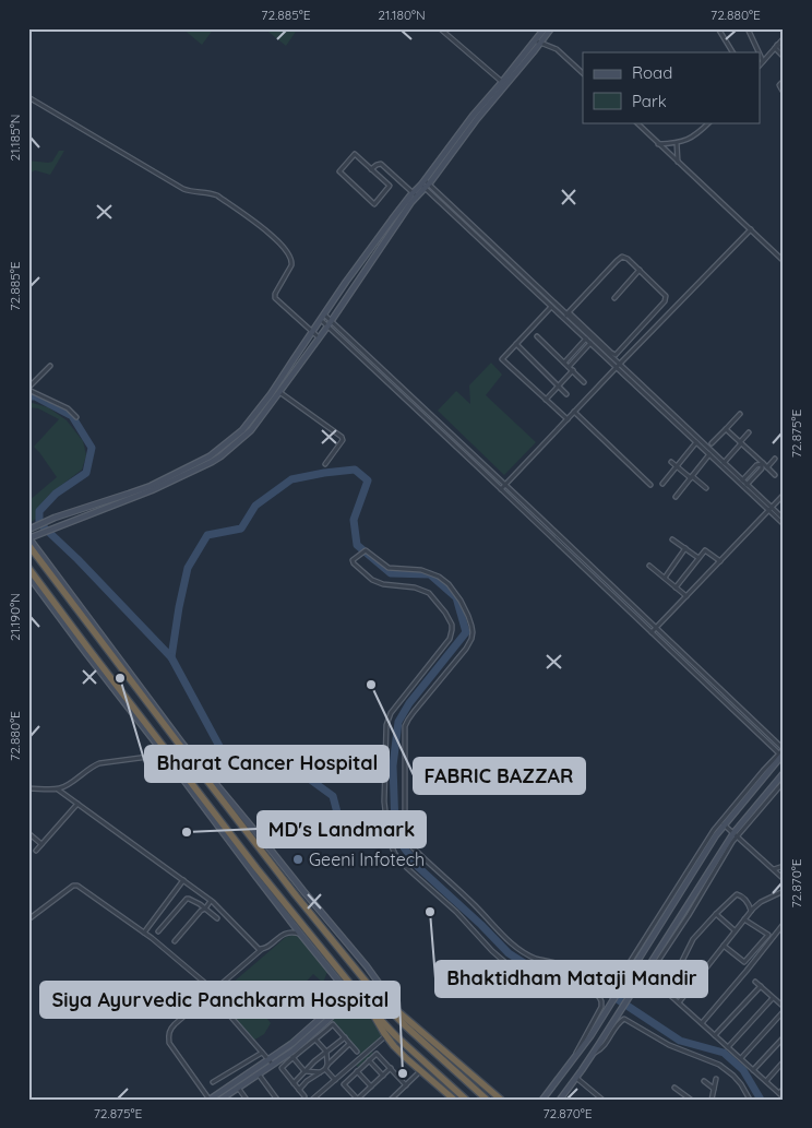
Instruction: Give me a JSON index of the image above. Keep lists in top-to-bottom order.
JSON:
{
  "places": [
    "Bharat Cancer Hospital",
    "FABRIC BAZZAR",
    "MD's Landmark",
    "Geeni Infotech",
    "Bhaktidham Mataji Mandir",
    "Siya Ayurvedic Panchkarm Hospital"
  ],
  "legend": ["Road", "Park"],
  "coordinates": [
    "72.885°E",
    "21.180°N",
    "72.880°E",
    "21.185°N",
    "72.875°E",
    "21.190°N",
    "72.870°E"
  ]
}
